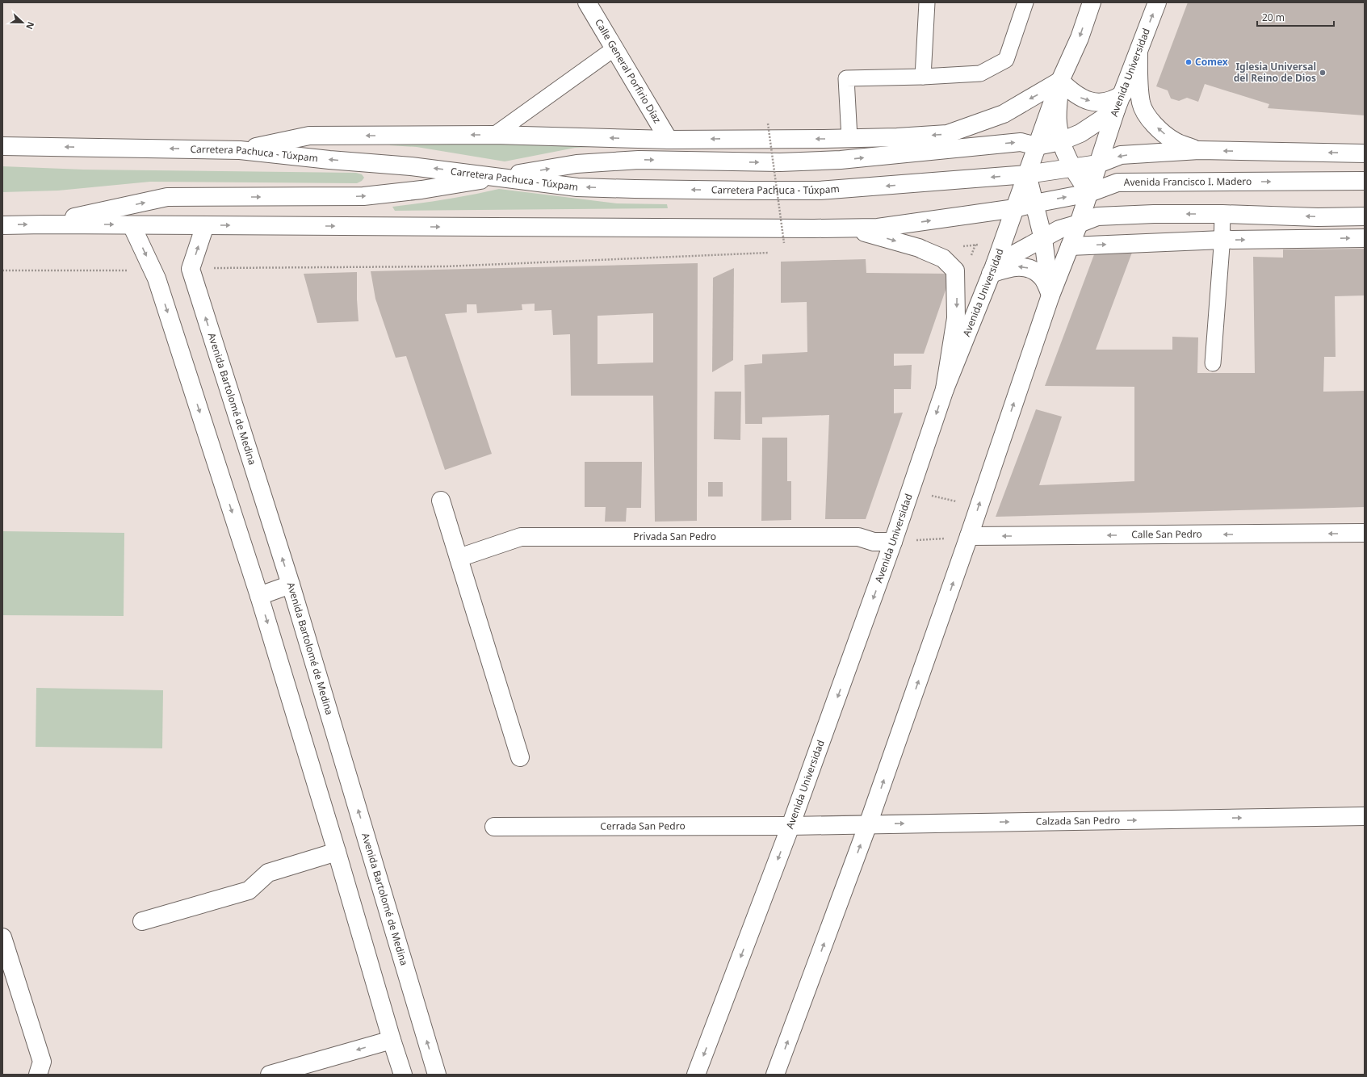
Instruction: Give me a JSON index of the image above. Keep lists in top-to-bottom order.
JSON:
{
  "streets": {
    "main road": [
      "Calle General Porfirio Díaz",
      "Avenida Universidad",
      "Carretera Pachuca - Túxpam",
      "Avenida Francisco I. Madero",
      "Avenida Bartolomé de Medina",
      "Calle San Pedro",
      "Privada San Pedro",
      "Calzada San Pedro",
      "Cerrada San Pedro"
    ]
  },
  "crossings": [
    ["Avenida Universidad", "Carretera Pachuca - Túxpam"],
    ["Avenida Universidad", "Avenida Francisco I. Madero"],
    ["Avenida Universidad", "Calle San Pedro"],
    ["Avenida Universidad", "Privada San Pedro"],
    ["Avenida Universidad", "Calzada San Pedro"],
    ["Avenida Universidad", "Cerrada San Pedro"],
    ["Calzada San Pedro", "Cerrada San Pedro"]
  ],
  "one_way": ["Calle San Pedro", "Calzada San Pedro"],
  "places": ["Comex", "Iglesia Universal del Reino de Dios"],
  "scale_bar": "20 m",
  "north": "right"
}
